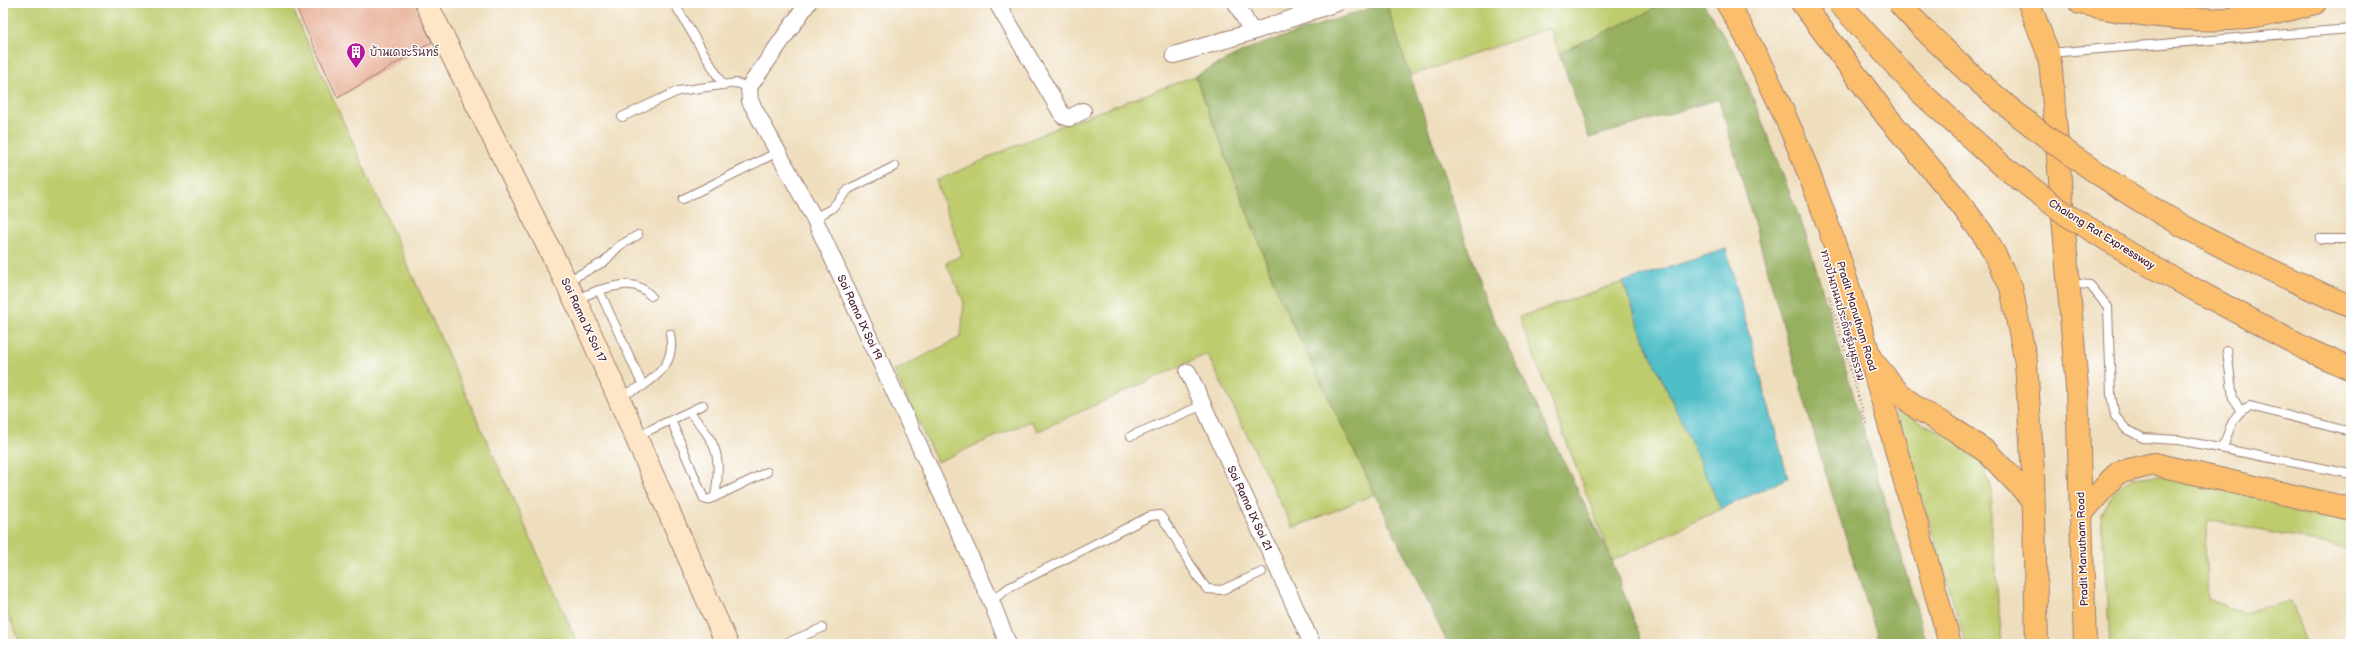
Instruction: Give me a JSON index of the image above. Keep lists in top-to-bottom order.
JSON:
{
  "streets": {
    "main road": ["Chalong Rat Expressway", "Pradit Manutham Road"],
    "street": ["Soi Rama IX Soi 19", "Soi Rama IX Soi 17", "Soi Rama IX Soi 21"],
    "path": ["ทางปั่นถนนประดิษฐ์มนูธรรม"]
  },
  "places": {
    "building": ["บ้านเดชะรินทร์"]
  }
}
